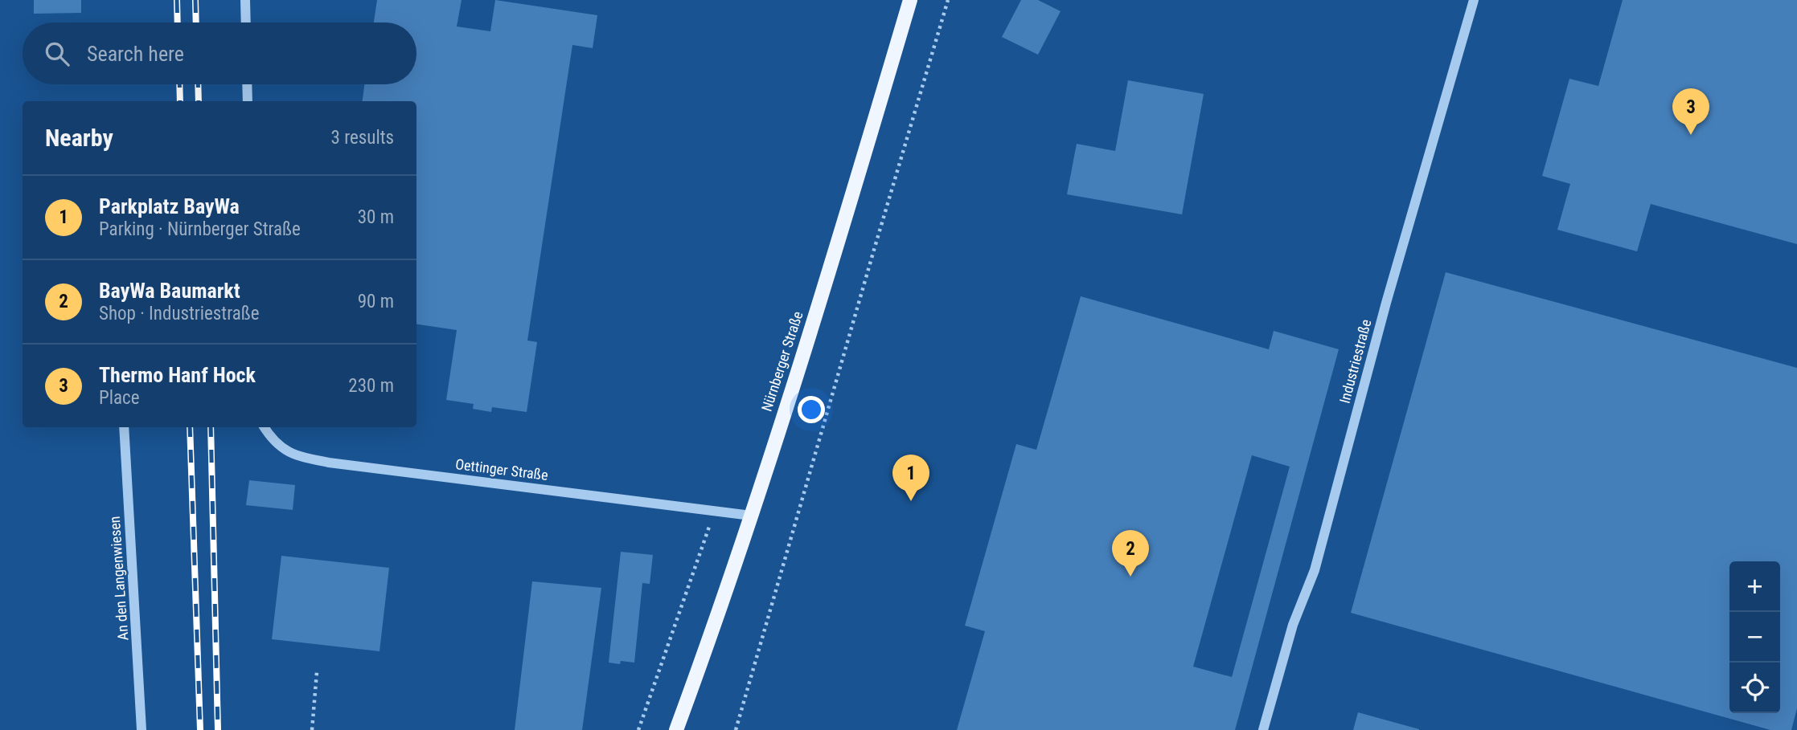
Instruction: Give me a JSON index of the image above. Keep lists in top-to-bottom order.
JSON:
{
  "streets": {
    "main road": ["Nürnberger Straße"],
    "street": ["Industriestraße", "Oettinger Straße", "An den Langenwiesen"]
  },
  "crossings": [
    ["Nürnberger Straße", "Oettinger Straße"]
  ],
  "page": {
    "search": "Search here",
    "pins": ["3", "1", "2"],
    "heading": ["Nearby", "3 results"],
    "list": [
      {
        "mark": "1",
        "name": "Parkplatz BayWa",
        "note": "Parking · Nürnberger Straße",
        "value": "30 m"
      },
      {
        "mark": "2",
        "name": "BayWa Baumarkt",
        "note": "Shop · Industriestraße",
        "value": "90 m"
      },
      {
        "mark": "3",
        "name": "Thermo Hanf Hock",
        "note": "Place",
        "value": "230 m"
      }
    ],
    "map_buttons": ["+", "−"]
  }
}
